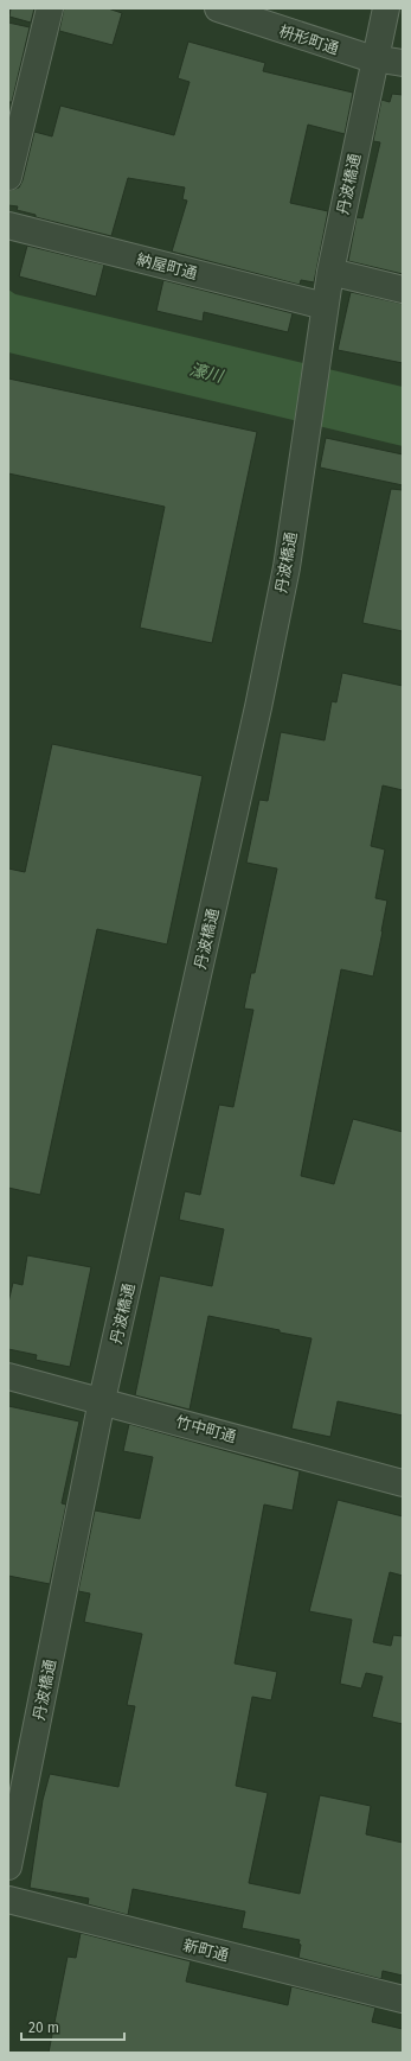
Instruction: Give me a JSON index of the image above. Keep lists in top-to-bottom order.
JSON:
{
  "streets": {
    "street": [
      "枡形町通",
      "丹波橋通",
      "納屋町通",
      "竹中町通",
      "新町通"
    ]
  },
  "crossings": [
    ["枡形町通", "丹波橋通"],
    ["丹波橋通", "納屋町通"],
    ["丹波橋通", "竹中町通"]
  ],
  "water": ["濠川"],
  "scale_bar": "20 m"
}
